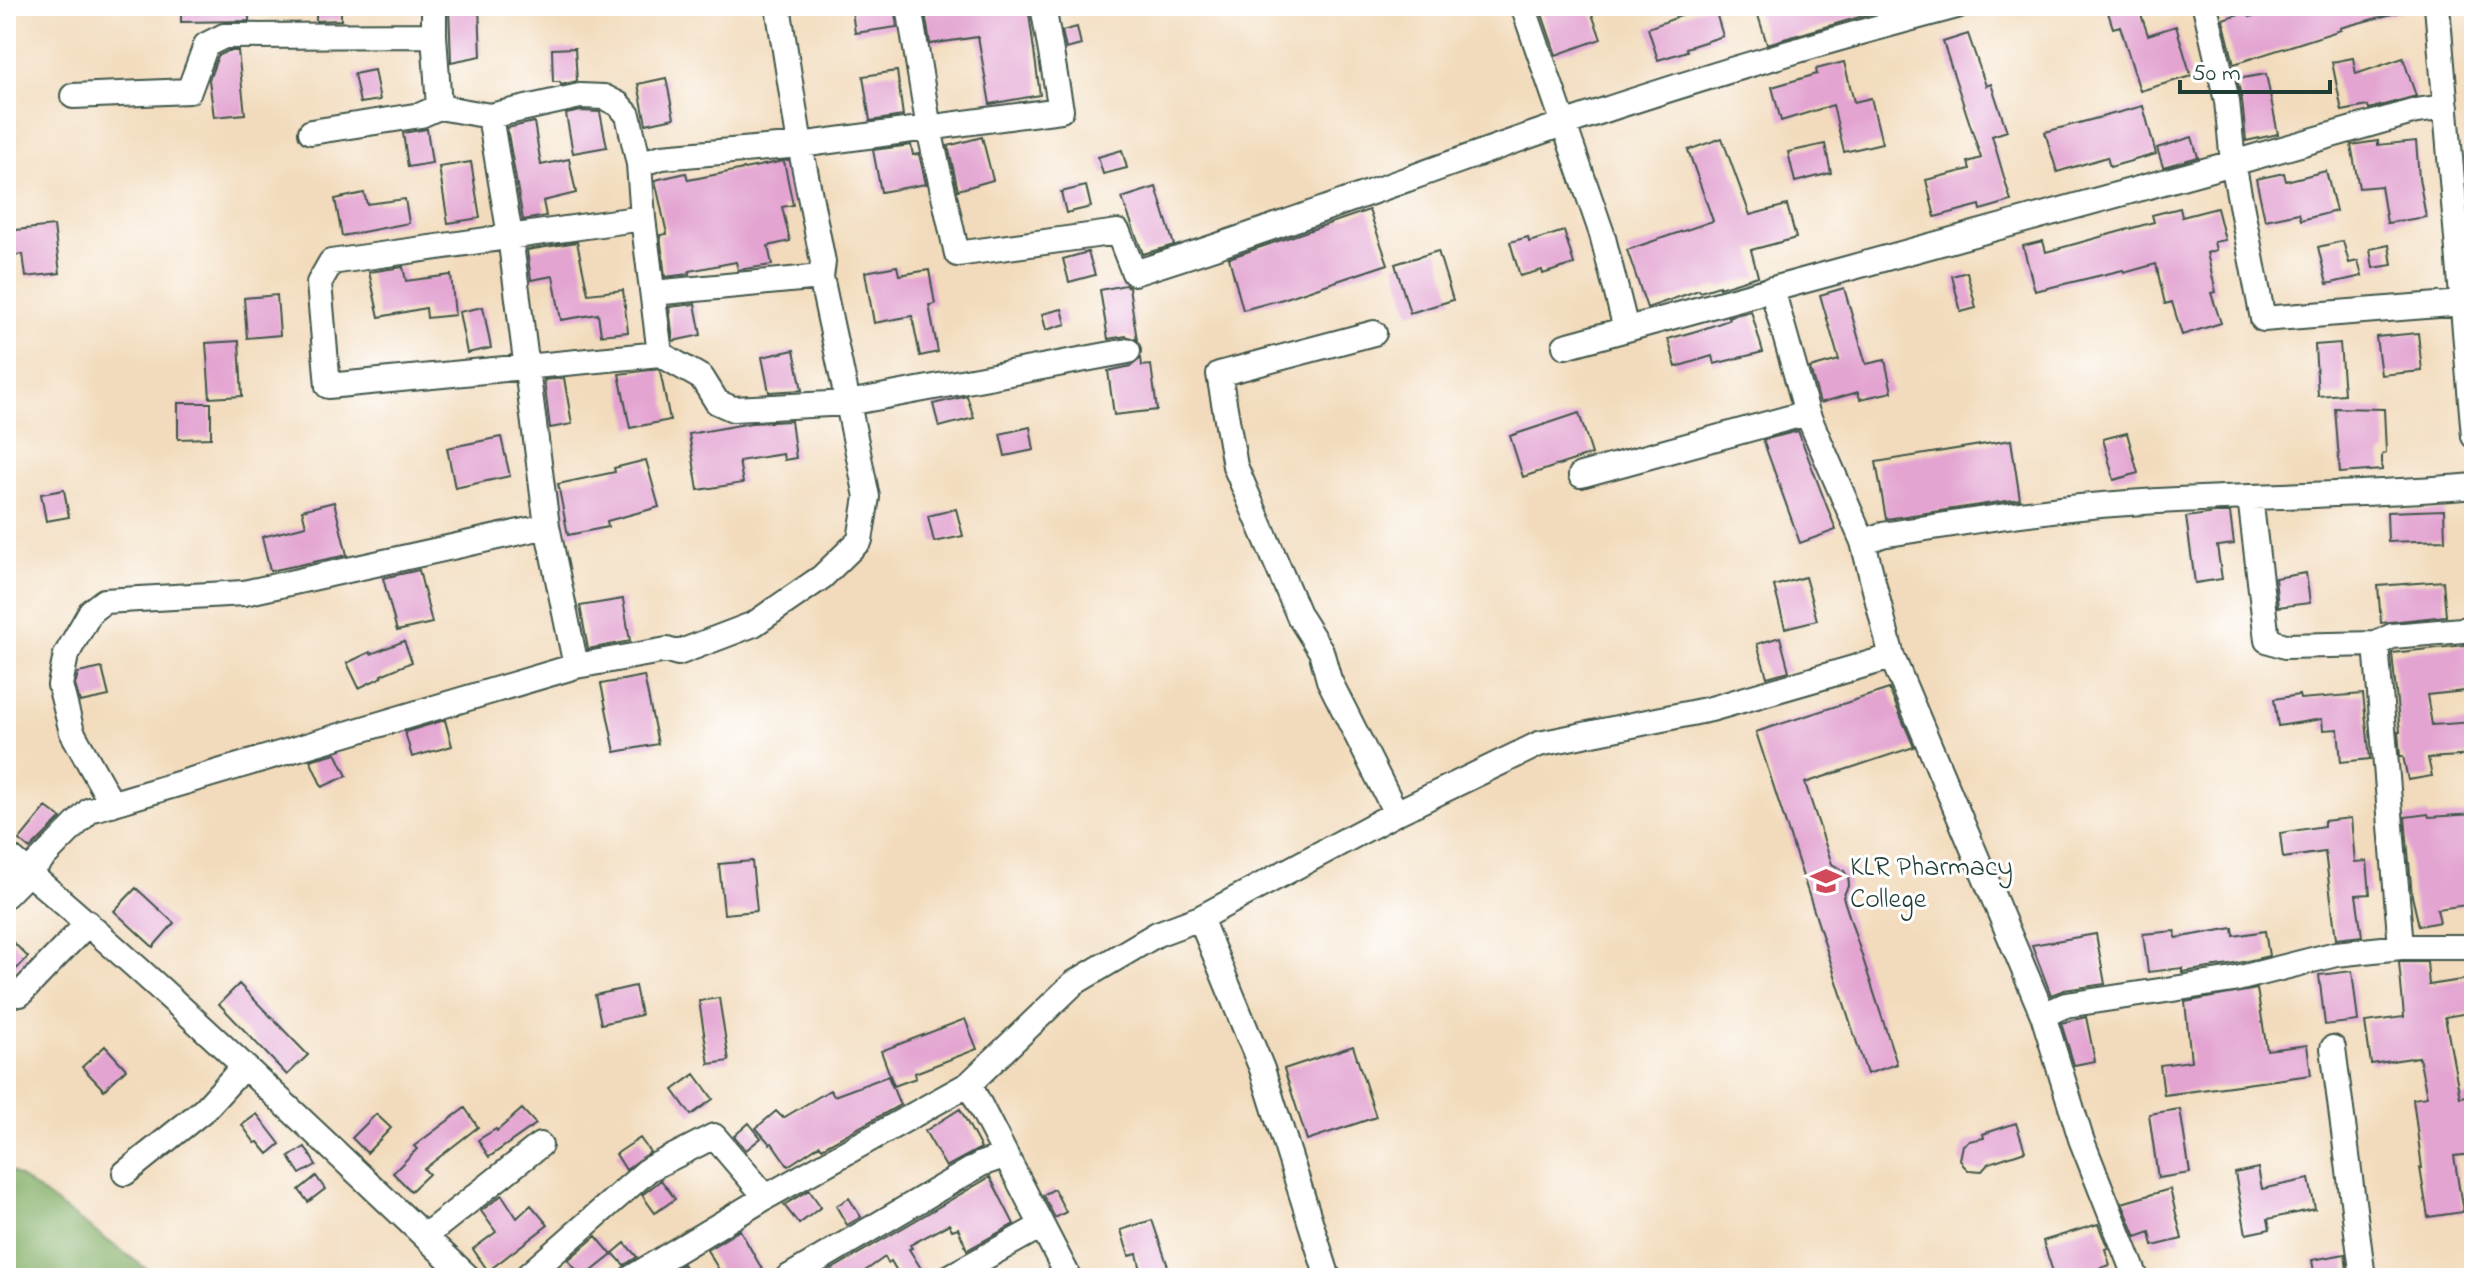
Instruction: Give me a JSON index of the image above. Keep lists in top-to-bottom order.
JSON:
{
  "places": {
    "school or university": ["KLR Pharmacy College"]
  },
  "scale_bar": "50 m"
}
